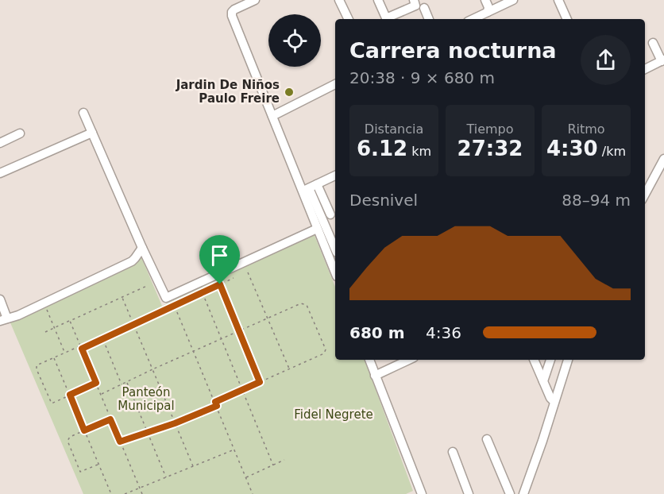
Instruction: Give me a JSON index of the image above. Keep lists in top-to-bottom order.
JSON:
{
  "parks": ["Panteón Municipal", "Fidel Negrete"],
  "places": ["Jardin De Niños Paulo Freire"],
  "page": {
    "heading": ["Carrera nocturna", "20:38 · 9 × 680 m"],
    "stats": [
      ["Distancia", "6.12 km"],
      ["Tiempo", "27:32"],
      ["Ritmo", "4:30 /km"]
    ],
    "chart": ["Desnivel", "88–94 m"],
    "list": [
      {
        "name": "680 m",
        "note": "4:36"
      }
    ]
  }
}
